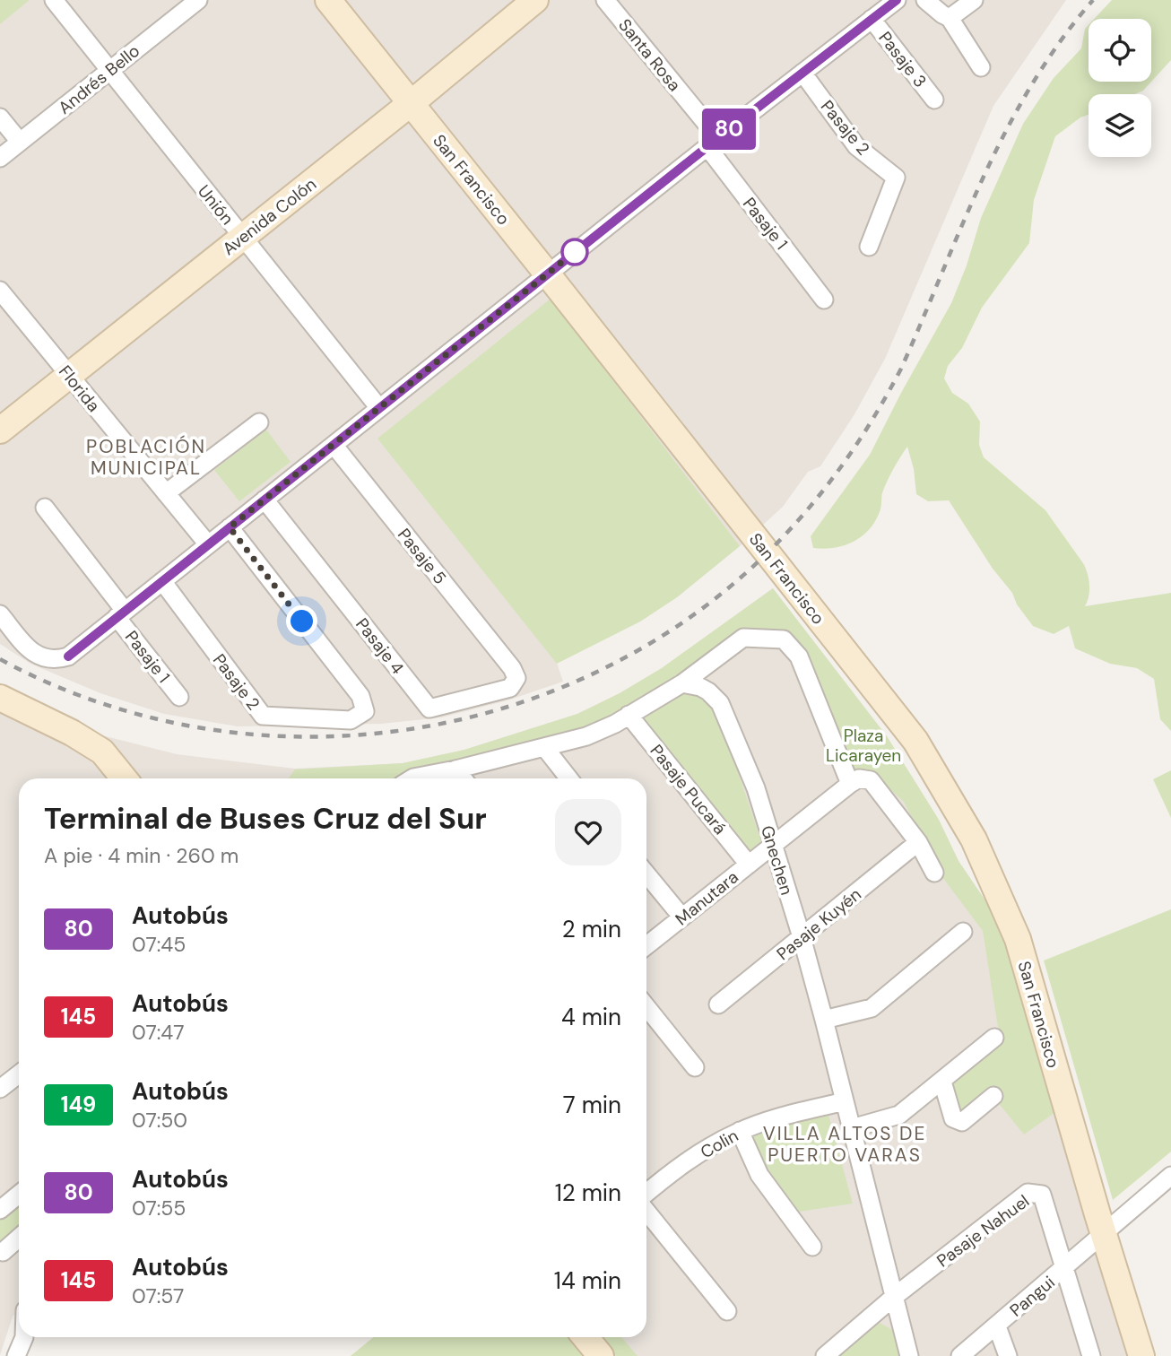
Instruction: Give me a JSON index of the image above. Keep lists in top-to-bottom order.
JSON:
{
  "streets": {
    "main road": ["San Francisco", "Avenida Colón"],
    "street": [
      "Santa Rosa",
      "Pasaje 3",
      "Andrés Bello",
      "Pasaje 2",
      "Unión",
      "Pasaje 1",
      "Florida",
      "Pasaje 5",
      "Pasaje 4",
      "Pasaje Pucará",
      "Gnechen",
      "Manutara",
      "Pasaje Kuyén",
      "Colin",
      "Pasaje Nahuel",
      "Pangui"
    ]
  },
  "crossings": [
    ["Santa Rosa", "Pasaje 1"],
    ["Andrés Bello", "Unión"],
    ["San Francisco", "Avenida Colón"],
    ["San Francisco", "Pangui"],
    ["Unión", "Avenida Colón"],
    ["Avenida Colón", "Florida"],
    ["Pasaje 5", "Pasaje 4"],
    ["Pasaje Pucará", "Manutara"],
    ["Gnechen", "Manutara"],
    ["Gnechen", "Pasaje Kuyén"],
    ["Gnechen", "Colin"],
    ["Gnechen", "Pasaje Nahuel"],
    ["Pasaje Nahuel", "Pangui"]
  ],
  "districts": ["POBLACIÓN MUNICIPAL", "VILLA ALTOS DE PUERTO VARAS"],
  "parks": ["Plaza Licarayen"],
  "lines": ["bus line 80"],
  "page": {
    "on_map": "80",
    "heading": ["Terminal de Buses Cruz del Sur", "A pie · 4 min · 260 m"],
    "list": [
      {
        "mark": "80",
        "name": "Autobús",
        "note": "07:45",
        "value": "2 min"
      },
      {
        "mark": "145",
        "name": "Autobús",
        "note": "07:47",
        "value": "4 min"
      },
      {
        "mark": "149",
        "name": "Autobús",
        "note": "07:50",
        "value": "7 min"
      },
      {
        "mark": "80",
        "name": "Autobús",
        "note": "07:55",
        "value": "12 min"
      },
      {
        "mark": "145",
        "name": "Autobús",
        "note": "07:57",
        "value": "14 min"
      }
    ]
  }
}
